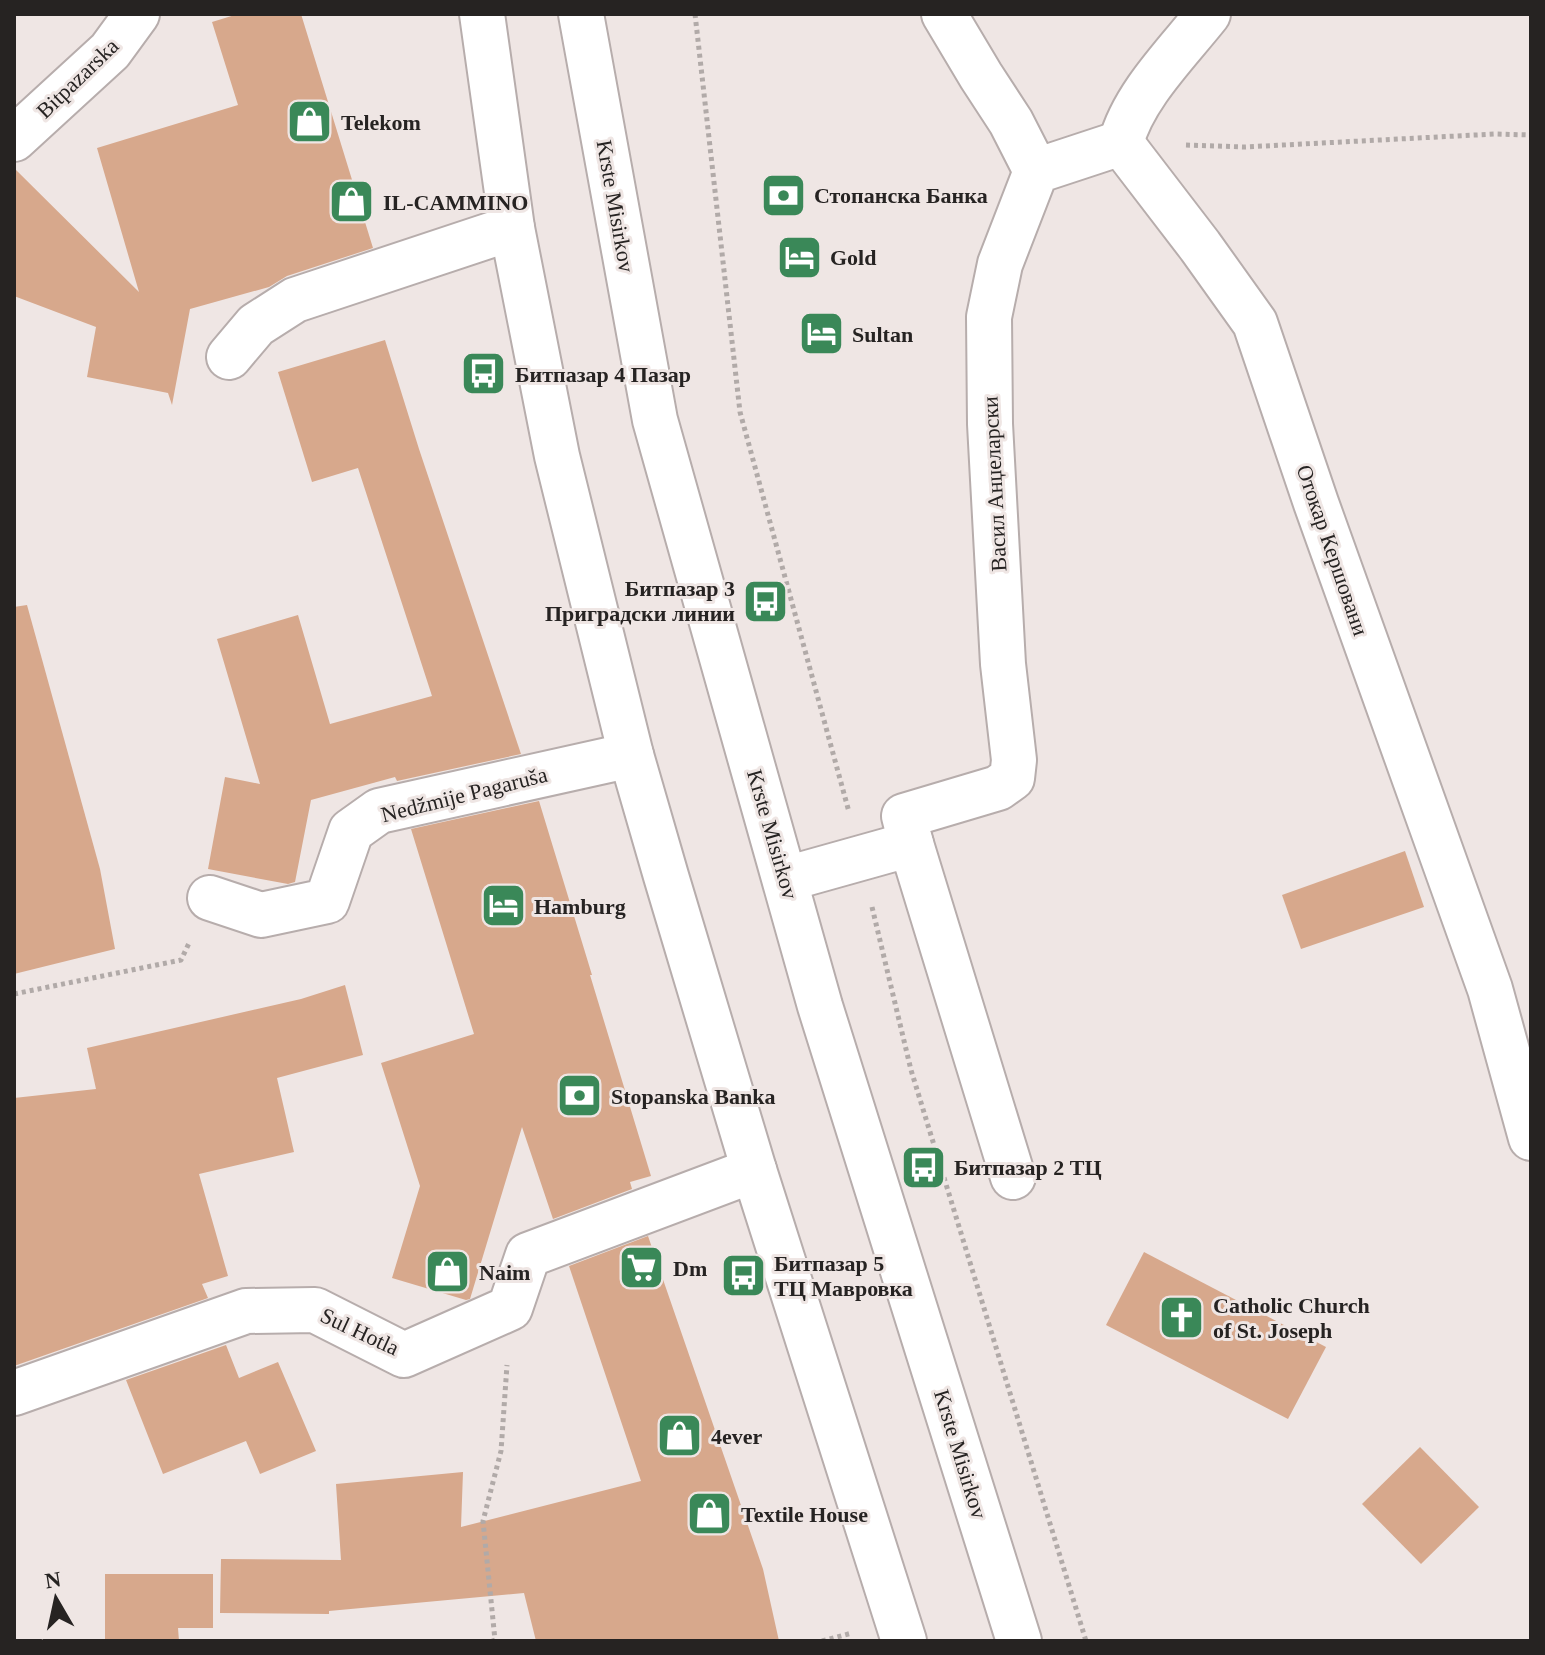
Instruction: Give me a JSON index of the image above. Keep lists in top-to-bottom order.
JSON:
{
  "streets": {
    "street": [
      "Bitpazarska",
      "Krste Misirkov",
      "Васил Анџеларски",
      "Отокар Кершовани",
      "Nedžmije Pagaruša",
      "Sul Hotla"
    ]
  },
  "places": {
    "shop": [
      "Telekom",
      "IL-CAMMINO",
      "Naim",
      "4ever",
      "Textile House"
    ],
    "bank": ["Стопанска Банка", "Stopanska Banka"],
    "hotel": ["Gold", "Sultan", "Hamburg"],
    "bus stop": [
      "Битпазар 4 Пазар",
      "Битпазар 3 Приградски линии",
      "Битпазар 2 ТЦ",
      "Битпазар 5 ТЦ Мавровка"
    ],
    "supermarket": ["Dm"],
    "church": ["Catholic Church of St. Joseph"]
  },
  "north": "top"
}
